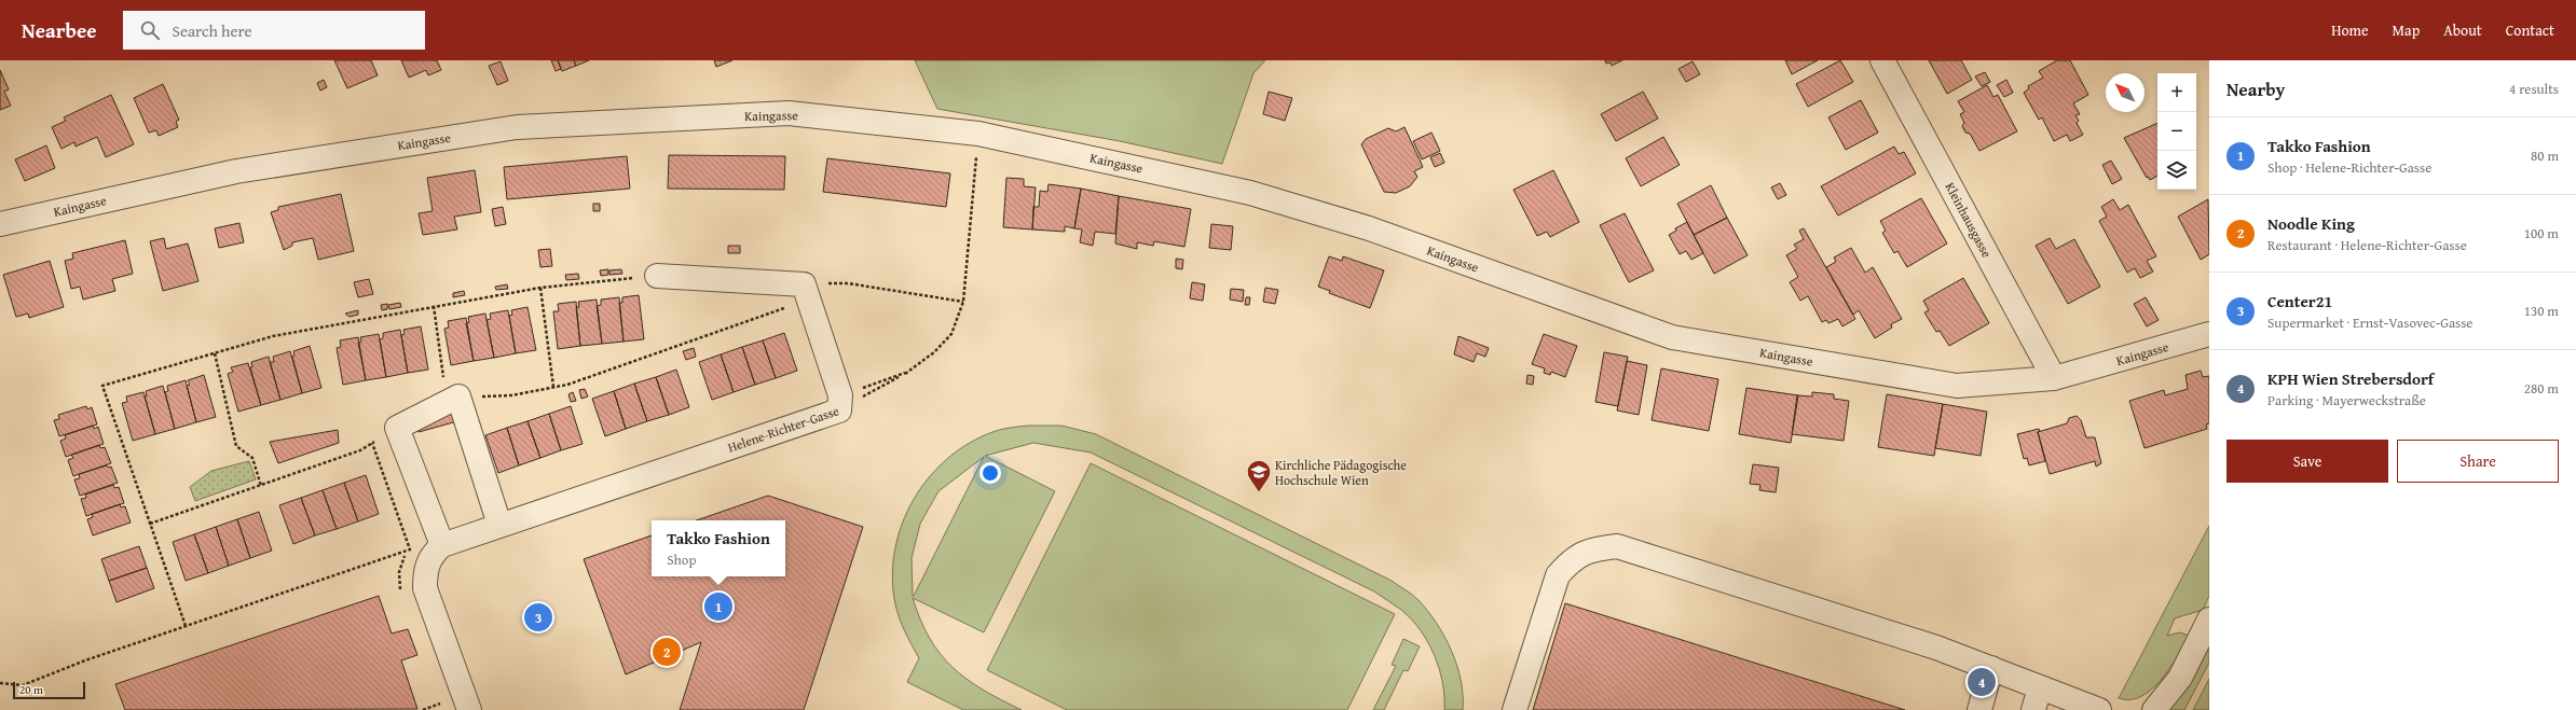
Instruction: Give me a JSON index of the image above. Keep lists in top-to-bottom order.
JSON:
{
  "streets": {
    "street": ["Kaingasse", "Kleinhausgasse", "Helene-Richter-Gasse"]
  },
  "crossings": [
    ["Kaingasse", "Kleinhausgasse"],
    ["Kaingasse", "Helene-Richter-Gasse"]
  ],
  "places": {
    "school or university": ["Kirchliche Pädagogische Hochschule Wien"]
  },
  "scale_bar": "20 m",
  "north": "top left",
  "page": {
    "header": "Nearbee",
    "search": "Search here",
    "nav": [
      "Home",
      "Map",
      "About",
      "Contact"
    ],
    "heading": ["Nearby", "4 results"],
    "map_buttons": ["+", "−"],
    "list": [
      {
        "mark": "1",
        "name": "Takko Fashion",
        "note": "Shop · Helene-Richter-Gasse",
        "value": "80 m"
      },
      {
        "mark": "2",
        "name": "Noodle King",
        "note": "Restaurant · Helene-Richter-Gasse",
        "value": "100 m"
      },
      {
        "mark": "3",
        "name": "Center21",
        "note": "Supermarket · Ernst-Vasovec-Gasse",
        "value": "130 m"
      },
      {
        "mark": "4",
        "name": "KPH Wien Strebersdorf",
        "note": "Parking · Mayerweckstraße",
        "value": "280 m"
      }
    ],
    "buttons": ["Save", "Share"],
    "popup": ["Takko Fashion", "Shop"],
    "pins": [
      "1",
      "3",
      "2",
      "4"
    ],
    "scale": "20 m"
  }
}
